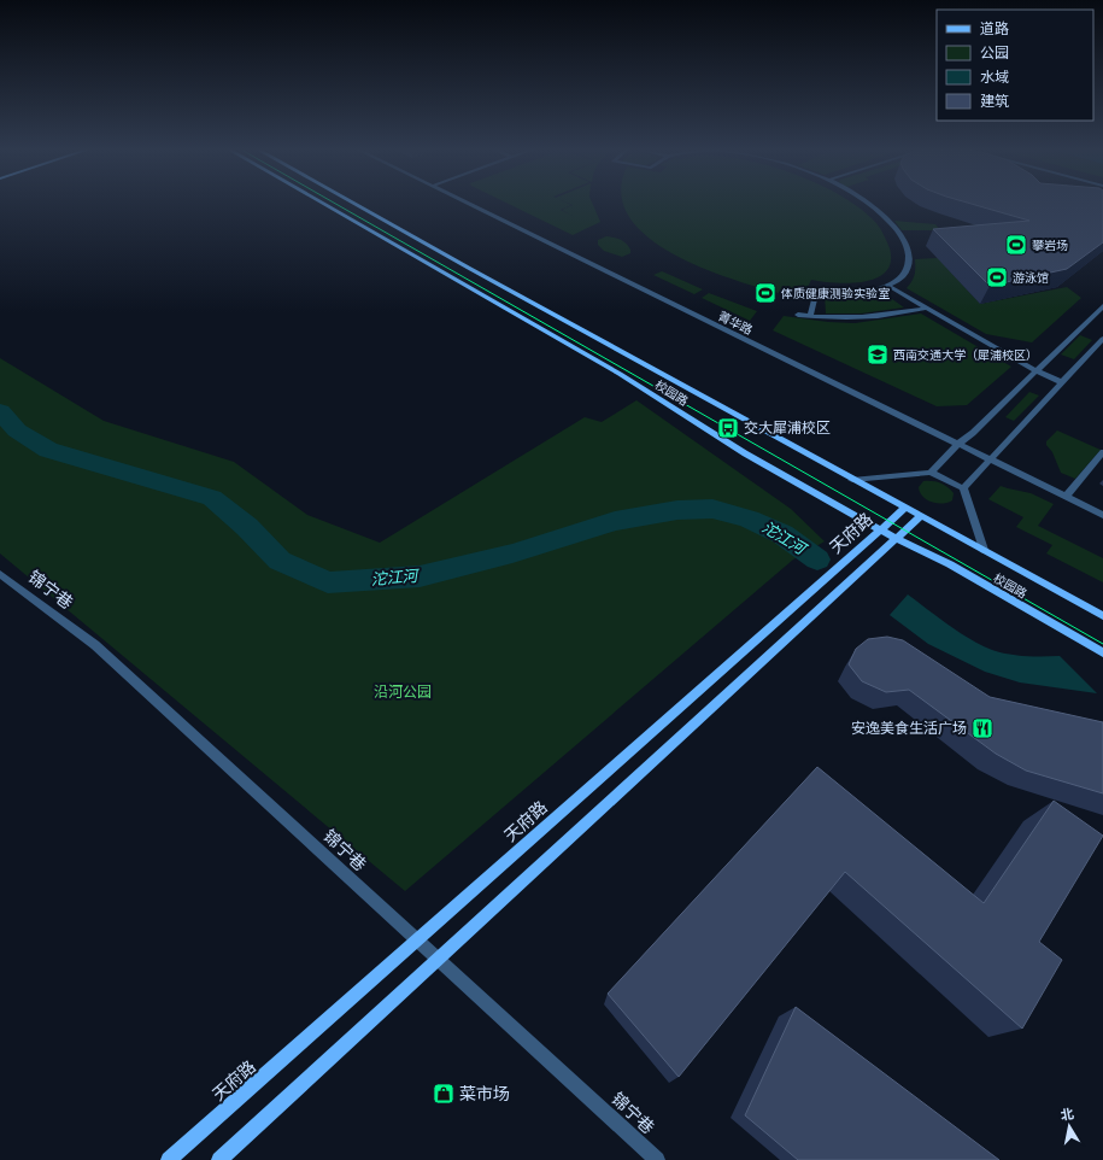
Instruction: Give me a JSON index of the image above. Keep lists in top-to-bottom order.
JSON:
{
  "streets": {
    "street": [
      "菁华路",
      "校园路",
      "天府路",
      "锦宁巷"
    ]
  },
  "crossings": [
    ["校园路", "天府路"],
    ["天府路", "锦宁巷"]
  ],
  "water": ["沱江河"],
  "parks": ["沿河公园"],
  "places": {
    "sports": ["攀岩场", "游泳馆", "体质健康测验实验室"],
    "school or university": ["西南交通大学（犀浦校区）"],
    "bus stop": ["交大犀浦校区"],
    "restaurant": ["安逸美食生活广场"],
    "shop": ["菜市场"]
  },
  "legend": [
    "道路",
    "公园",
    "水域",
    "建筑"
  ],
  "north": "top"
}
